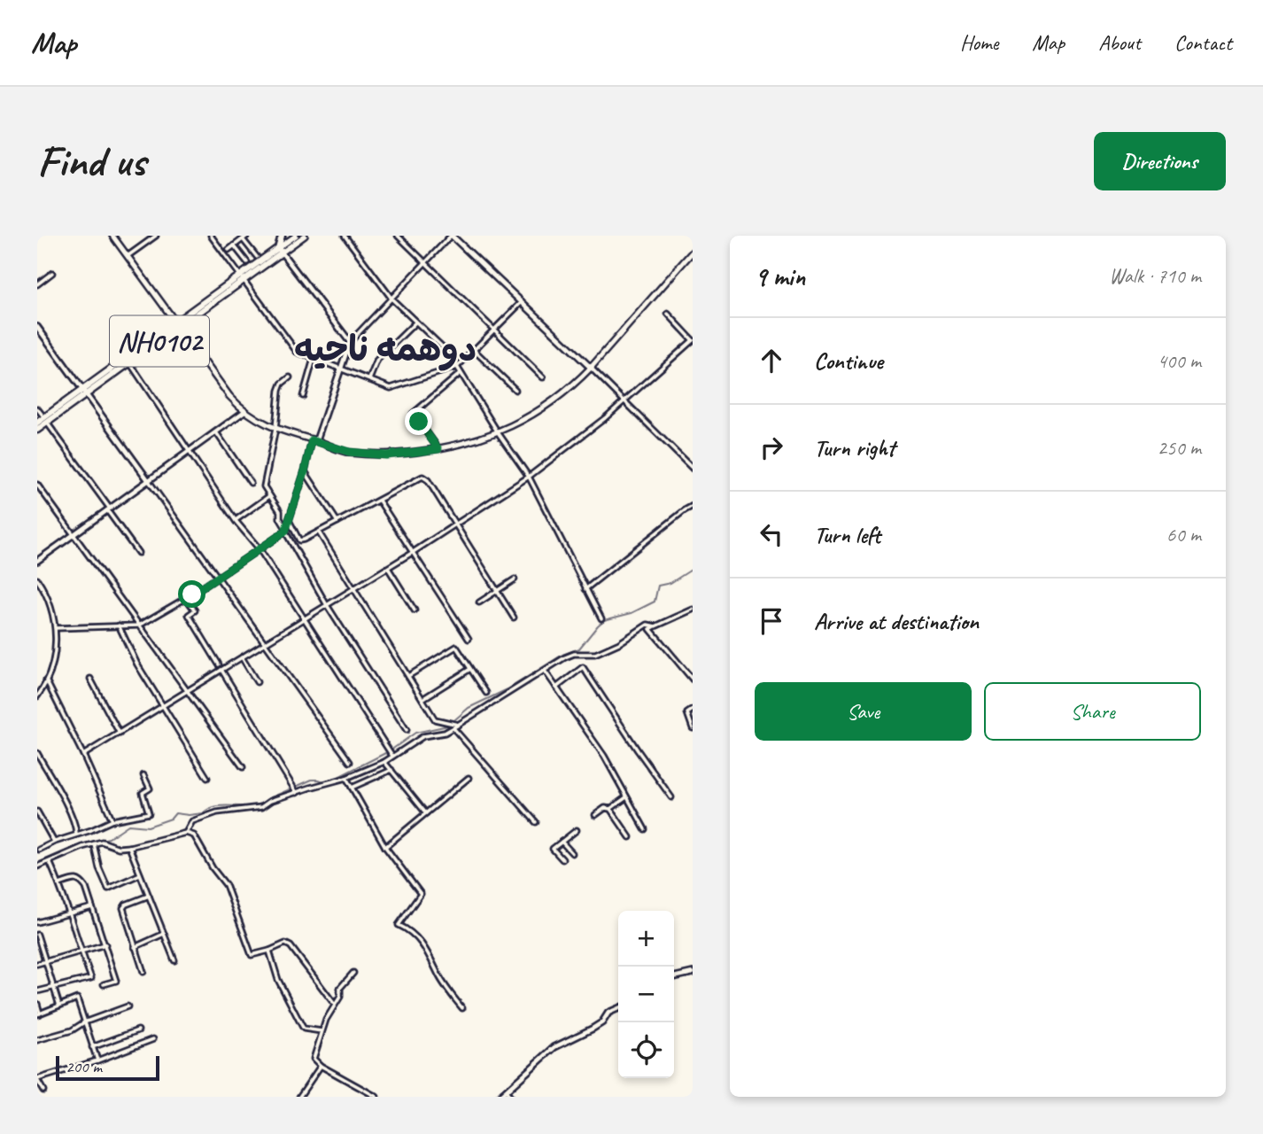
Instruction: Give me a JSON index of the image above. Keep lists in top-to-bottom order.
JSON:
{
  "streets": {
    "highway": ["NH0102"]
  },
  "districts": ["دوهمه ناحیه"],
  "scale_bar": "200 m",
  "page": {
    "header": "Map",
    "nav": [
      "Home",
      "Map",
      "About",
      "Contact"
    ],
    "buttons": [
      "Directions",
      ["Save", "Share"]
    ],
    "title": "Find us",
    "heading": ["9 min", "Walk · 710 m"],
    "list": [
      ["Continue", "400 m"],
      ["Turn right", "250 m"],
      ["Turn left", "60 m"],
      "Arrive at destination"
    ],
    "map_buttons": ["+", "−"],
    "scale": "200 m"
  }
}
